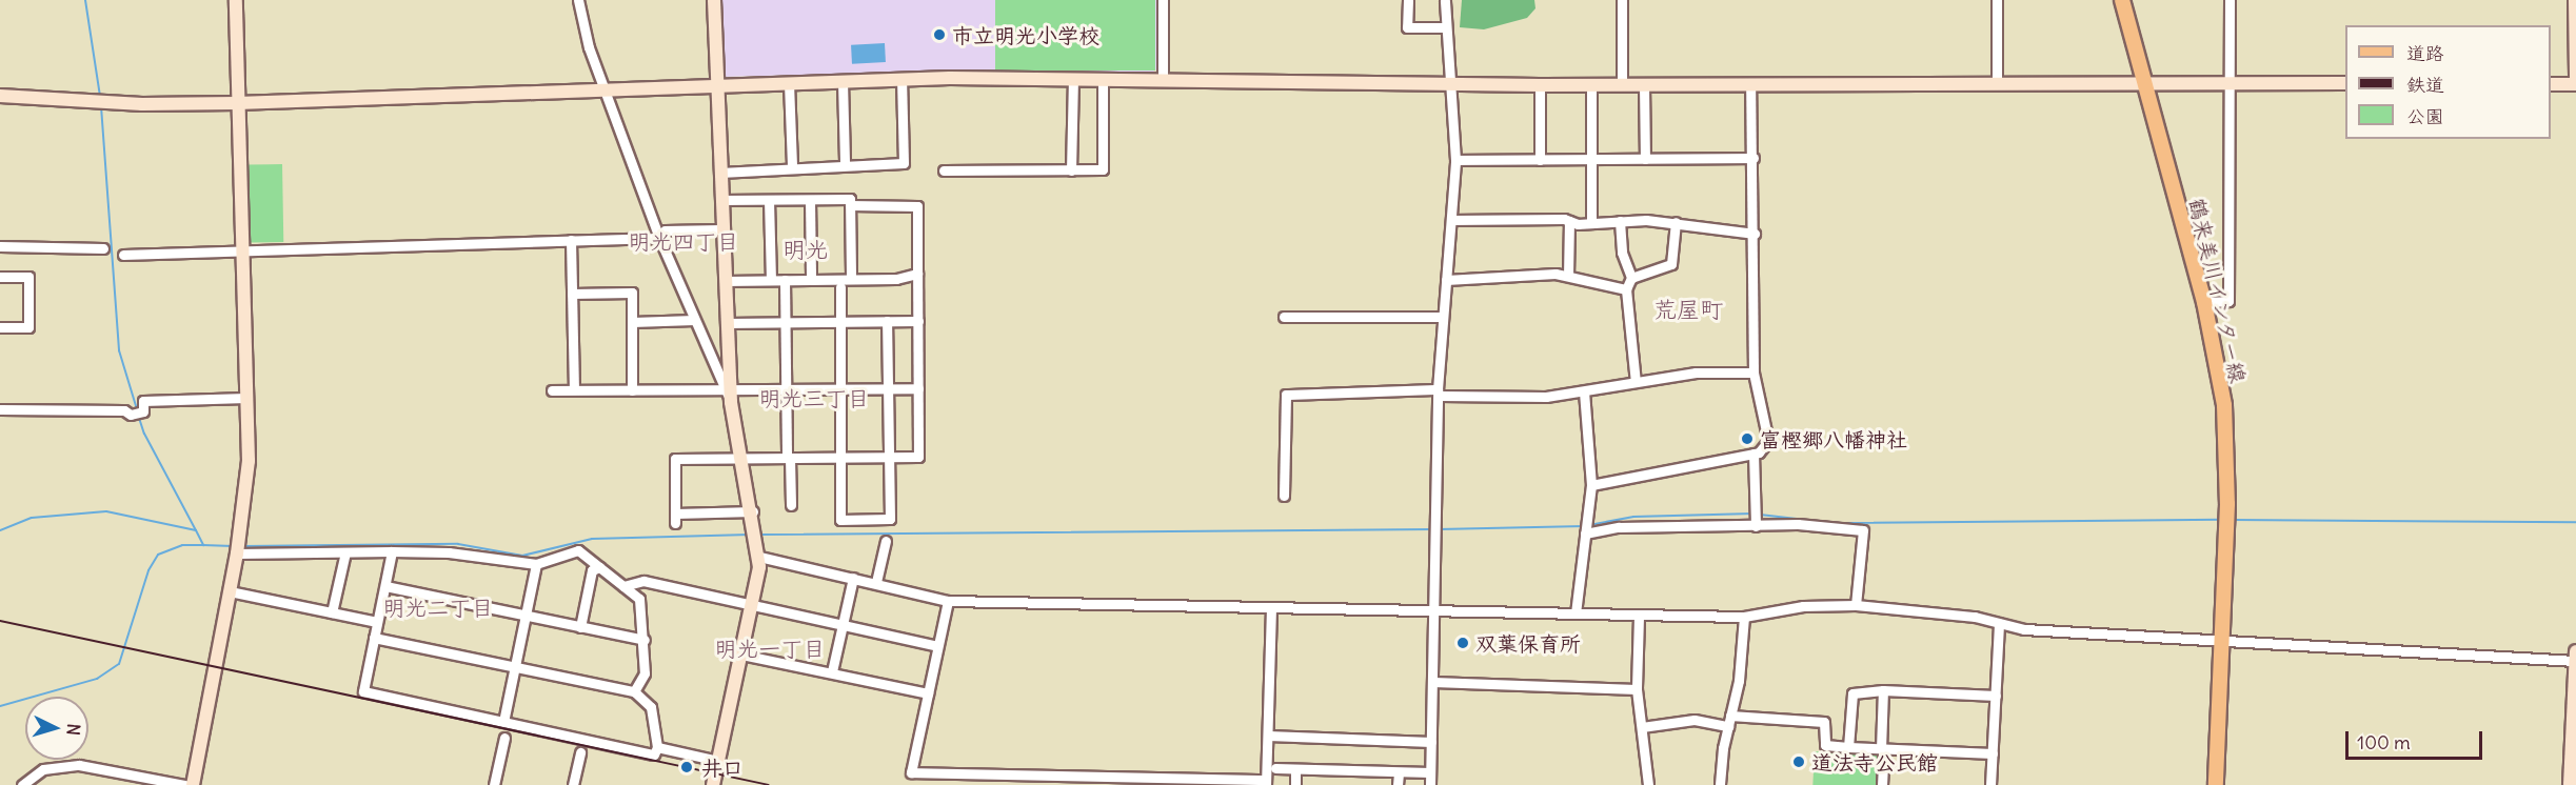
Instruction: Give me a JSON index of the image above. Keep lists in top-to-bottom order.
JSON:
{
  "streets": {
    "main road": ["鶴来美川インター線"]
  },
  "districts": [
    "明光四丁目",
    "明光",
    "荒屋町",
    "明光三丁目",
    "明光二丁目",
    "明光一丁目"
  ],
  "places": [
    "市立明光小学校",
    "富樫郷八幡神社",
    "双葉保育所",
    "道法寺公民館",
    "井口"
  ],
  "legend": ["道路", "鉄道", "公園"],
  "scale_bar": "100 m",
  "north": "right"
}
